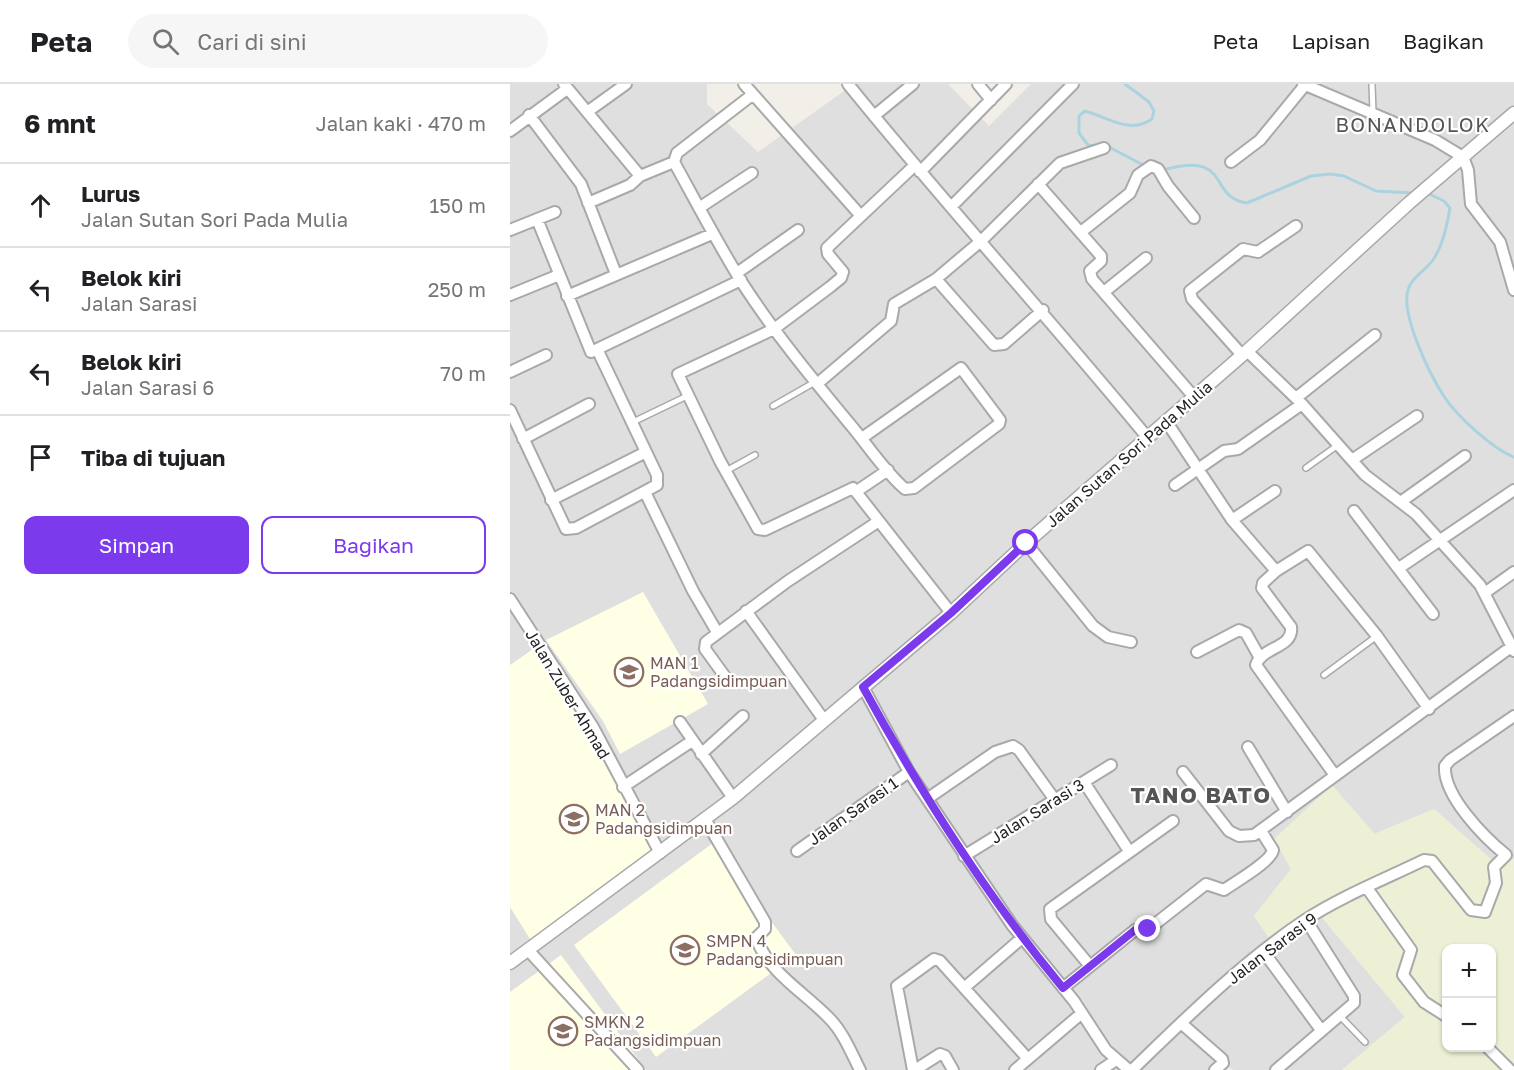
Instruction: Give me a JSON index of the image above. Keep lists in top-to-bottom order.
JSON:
{
  "streets": {
    "street": [
      "Jalan Sutan Sori Pada Mulia",
      "Jalan Zuber Ahmad",
      "Jalan Sarasi 1",
      "Jalan Sarasi 3",
      "Jalan Sarasi 9"
    ]
  },
  "crossings": [
    ["Jalan Sutan Sori Pada Mulia", "Jalan Zuber Ahmad"]
  ],
  "districts": ["BONANDOLOK", "TANO BATO"],
  "places": {
    "school or university": [
      "MAN 1 Padangsidimpuan",
      "MAN 2 Padangsidimpuan",
      "SMPN 4 Padangsidimpuan",
      "SMKN 2 Padangsidimpuan"
    ]
  },
  "page": {
    "header": "Peta",
    "search": "Cari di sini",
    "nav": ["Peta", "Lapisan", "Bagikan"],
    "heading": ["6 mnt", "Jalan kaki · 470 m"],
    "list": [
      ["Lurus", "Jalan Sutan Sori Pada Mulia", "150 m"],
      ["Belok kiri", "Jalan Sarasi", "250 m"],
      ["Belok kiri", "Jalan Sarasi 6", "70 m"],
      "Tiba di tujuan"
    ],
    "buttons": ["Simpan", "Bagikan"],
    "map_buttons": ["+", "−"]
  }
}
